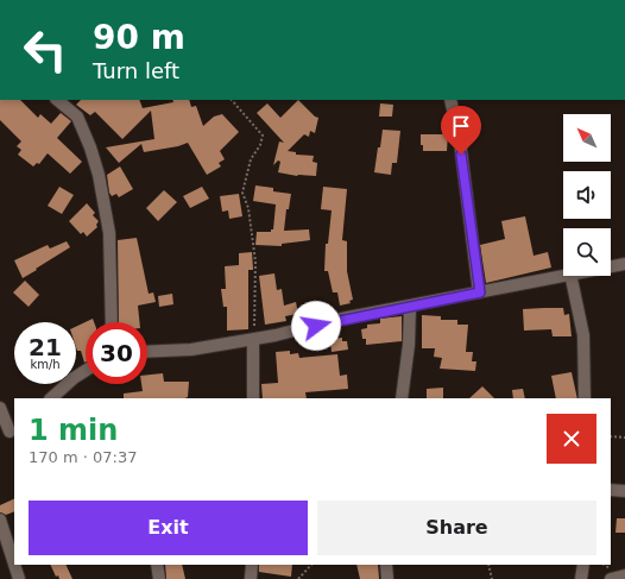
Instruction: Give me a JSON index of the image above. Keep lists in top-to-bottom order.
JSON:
{
  "north": "top left",
  "page": {
    "turn": ["90 m", "Turn left"],
    "speed": "21 km/h",
    "limit": "30",
    "heading": ["1 min", "170 m · 07:37"],
    "buttons": ["Exit", "Share"]
  }
}
